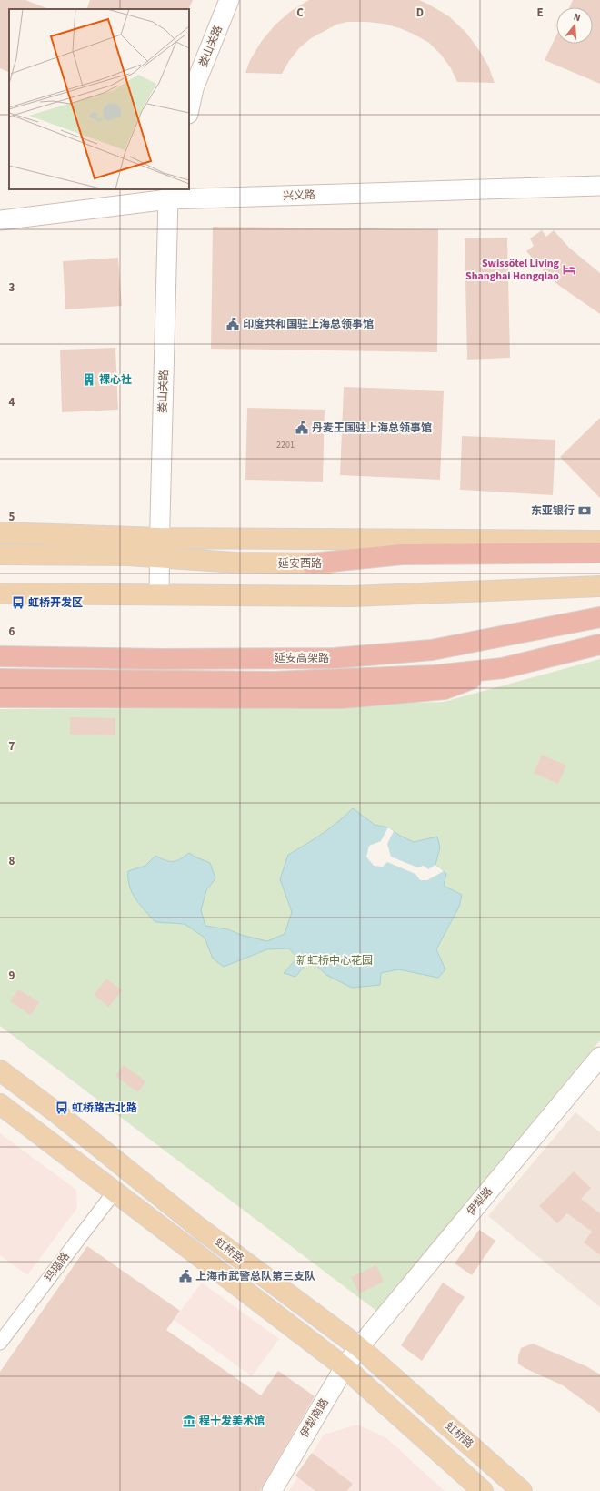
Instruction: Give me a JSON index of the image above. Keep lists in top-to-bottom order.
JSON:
{
  "streets": {
    "highway": ["延安高架路"],
    "main road": ["延安西路", "虹桥路"],
    "street": [
      "娄山关路",
      "兴义路",
      "伊犁路",
      "玛瑙路",
      "伊犁南路"
    ]
  },
  "crossings": [
    ["娄山关路", "兴义路"],
    ["娄山关路", "延安西路"],
    ["伊犁路", "虹桥路"],
    ["伊犁路", "伊犁南路"],
    ["虹桥路", "玛瑙路"],
    ["虹桥路", "伊犁南路"]
  ],
  "parks": ["新虹桥中心花园"],
  "places": {
    "hotel": ["Swissôtel Living Shanghai Hongqiao"],
    "public building": ["印度共和国驻上海总领事馆", "丹麦王国驻上海总领事馆", "上海市武警总队第三支队"],
    "building": ["裸心社"],
    "bank": ["东亚银行"],
    "bus stop": ["虹桥开发区", "虹桥路古北路"],
    "museum": ["程十发美术馆"]
  },
  "house_numbers": ["2201"],
  "north": "top",
  "grid": {
    "columns": ["C", "D", "E"],
    "rows": [
      "3",
      "4",
      "5",
      "6",
      "7",
      "8",
      "9"
    ]
  }
}
